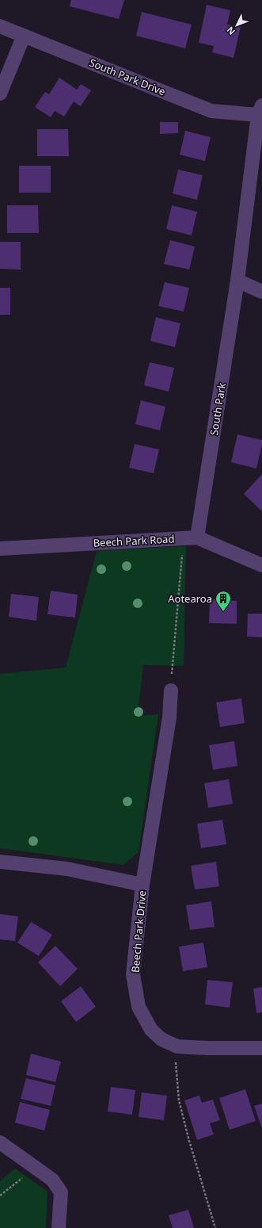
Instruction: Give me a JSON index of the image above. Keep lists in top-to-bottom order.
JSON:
{
  "streets": {
    "street": [
      "South Park Drive",
      "South Park",
      "Beech Park Road",
      "Beech Park Drive"
    ]
  },
  "crossings": [
    ["South Park Drive", "South Park"],
    ["South Park", "Beech Park Road"]
  ],
  "places": {
    "building": ["Aotearoa"]
  },
  "north": "bottom left"
}
